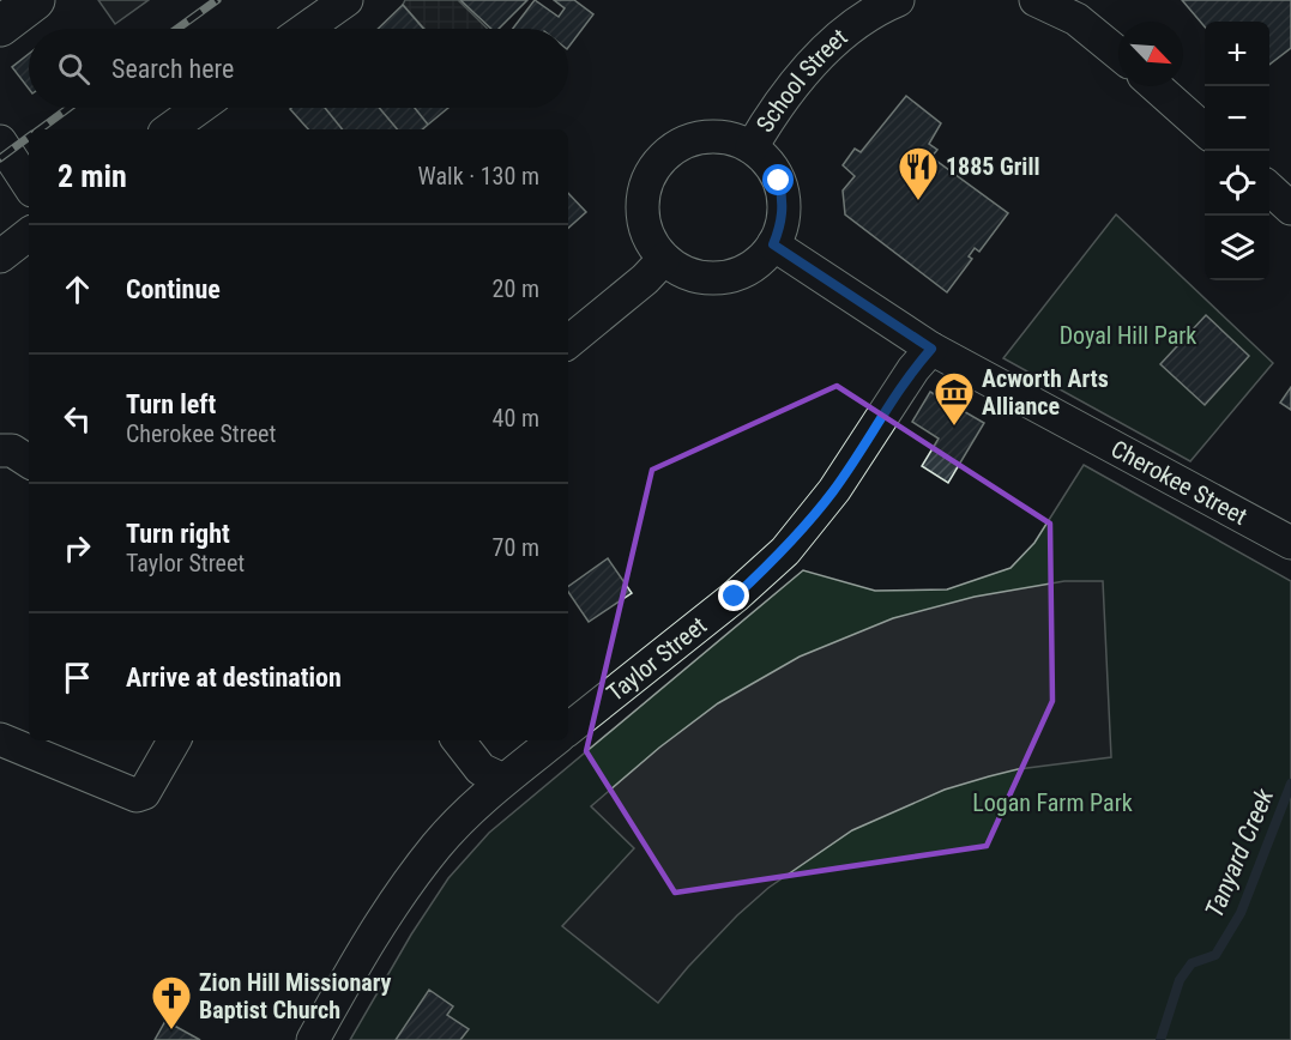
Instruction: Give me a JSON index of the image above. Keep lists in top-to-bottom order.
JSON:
{
  "streets": {
    "street": ["School Street", "Cherokee Street", "Taylor Street"]
  },
  "crossings": [
    ["School Street", "Cherokee Street"],
    ["Cherokee Street", "Taylor Street"]
  ],
  "water": ["Tanyard Creek"],
  "parks": ["Doyal Hill Park", "Logan Farm Park"],
  "places": {
    "restaurant": ["1885 Grill"],
    "museum": ["Acworth Arts Alliance"],
    "church": ["Zion Hill Missionary Baptist Church"]
  },
  "north": "bottom right",
  "page": {
    "map_buttons": ["+", "−"],
    "search": "Search here",
    "heading": ["2 min", "Walk · 130 m"],
    "list": [
      ["Continue", "20 m"],
      ["Turn left", "Cherokee Street", "40 m"],
      ["Turn right", "Taylor Street", "70 m"],
      "Arrive at destination"
    ]
  }
}
